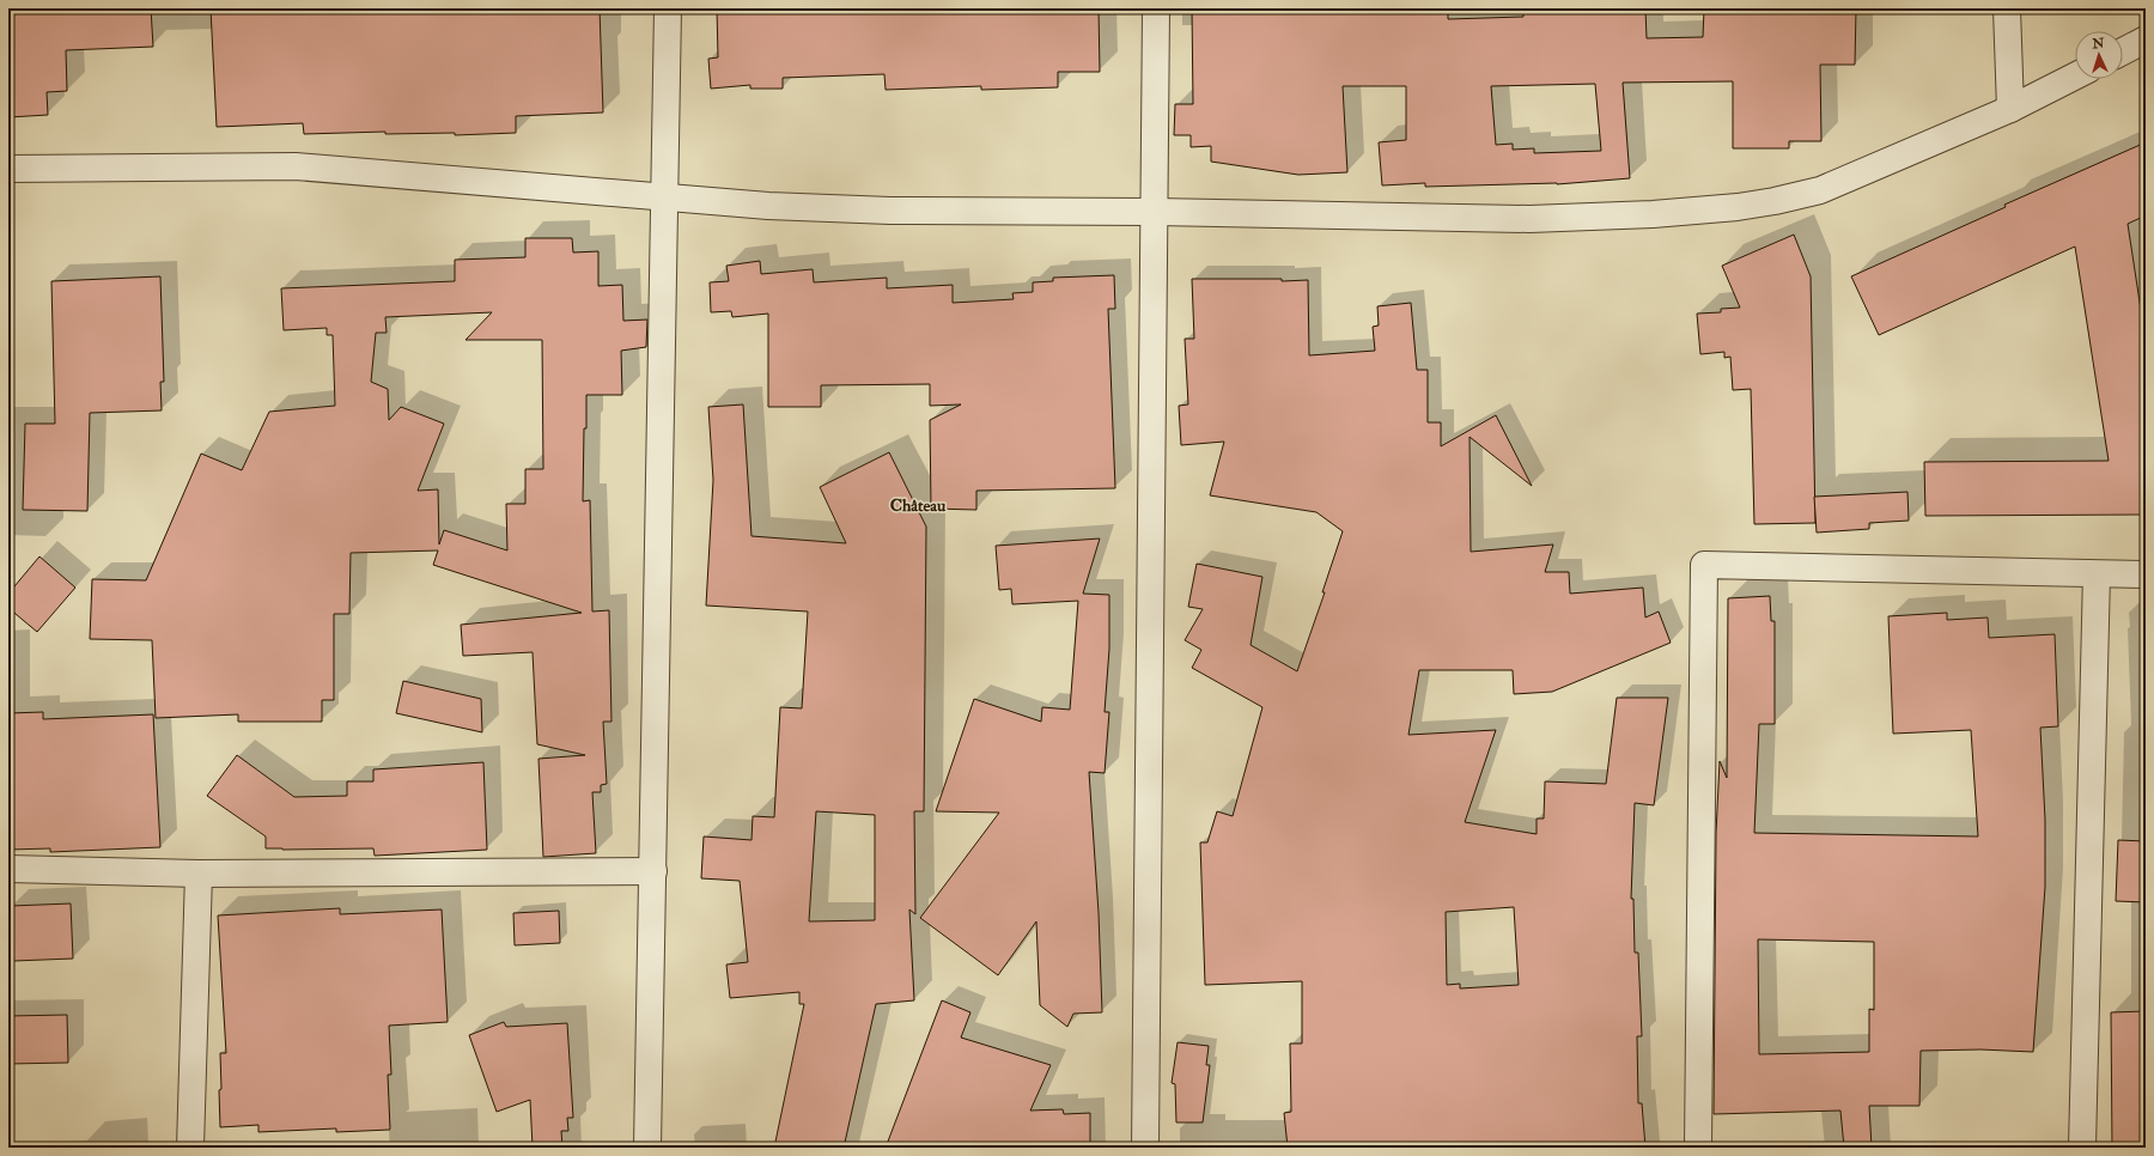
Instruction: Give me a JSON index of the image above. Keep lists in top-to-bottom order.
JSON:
{
  "districts": ["Château"],
  "north": "top"
}
